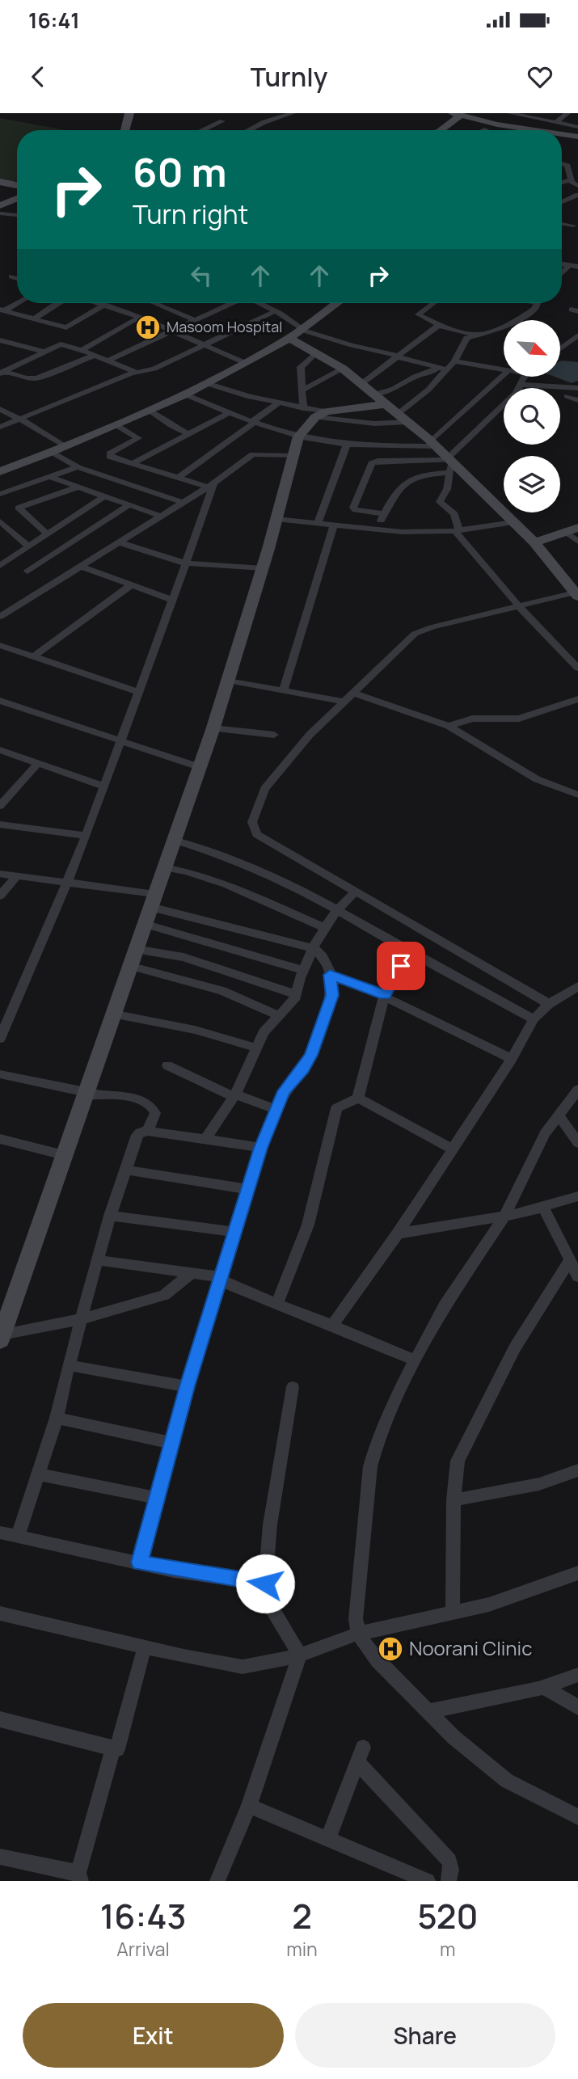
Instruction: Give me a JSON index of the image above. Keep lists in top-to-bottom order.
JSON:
{
  "places": {
    "hospital": ["Masoom Hospital", "Noorani Clinic"]
  },
  "north": "bottom right",
  "page": {
    "status": "16:41",
    "header": "Turnly",
    "turn": ["60 m", "Turn right"],
    "eta": [
      "16:43",
      "Arrival",
      "2",
      "min",
      "520",
      "m"
    ],
    "buttons": ["Exit", "Share"]
  }
}
